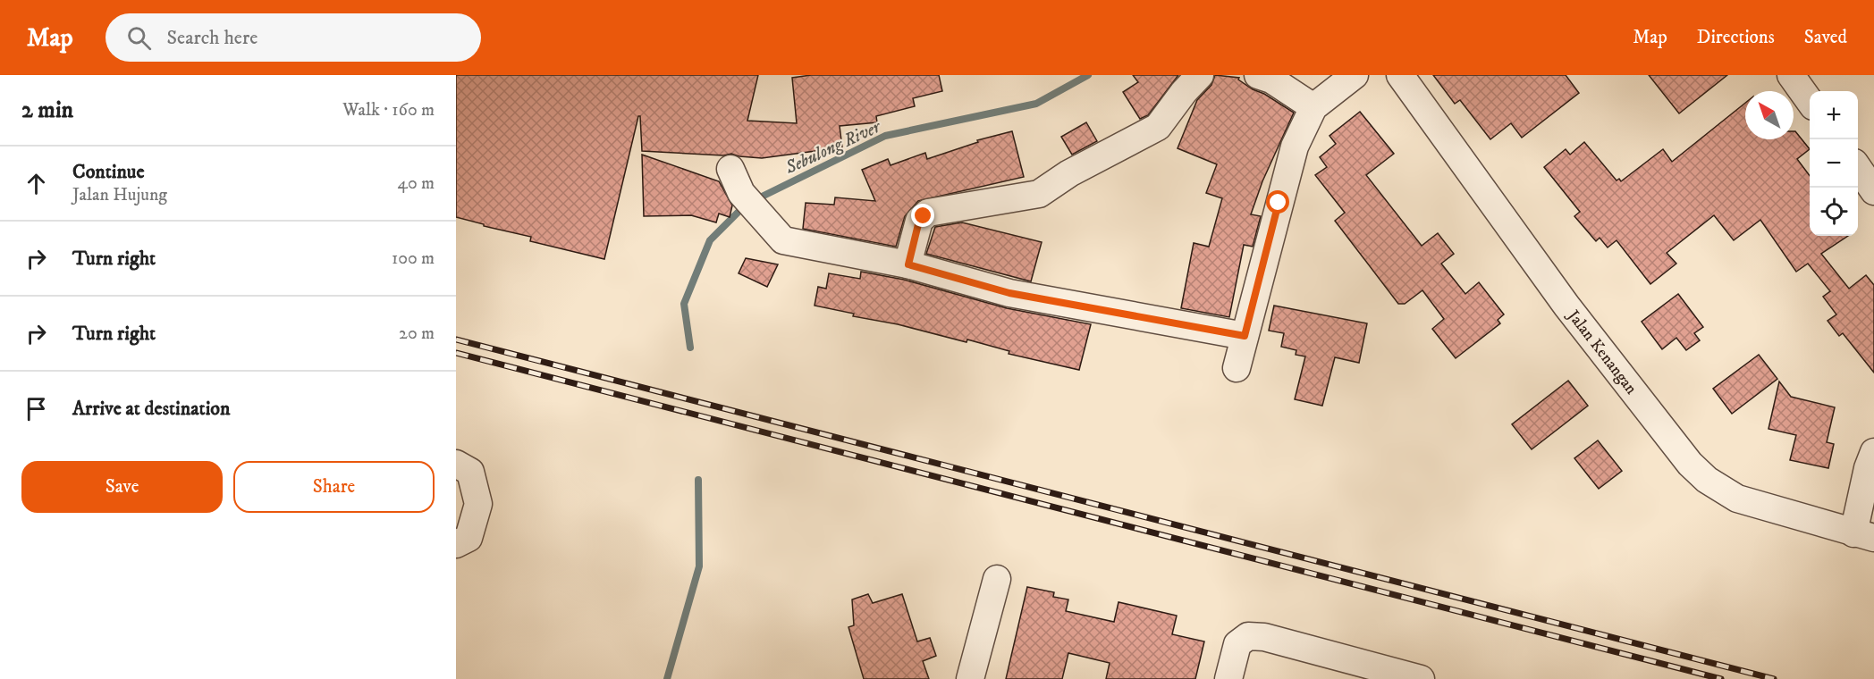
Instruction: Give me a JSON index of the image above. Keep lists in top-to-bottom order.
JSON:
{
  "streets": {
    "street": ["Jalan Kenangan"]
  },
  "water": ["Sebulong River"],
  "north": "top left",
  "page": {
    "header": "Map",
    "search": "Search here",
    "nav": ["Map", "Directions", "Saved"],
    "heading": ["2 min", "Walk · 160 m"],
    "map_buttons": ["+", "−"],
    "list": [
      ["Continue", "Jalan Hujung", "40 m"],
      ["Turn right", "100 m"],
      ["Turn right", "20 m"],
      "Arrive at destination"
    ],
    "buttons": ["Save", "Share"]
  }
}
